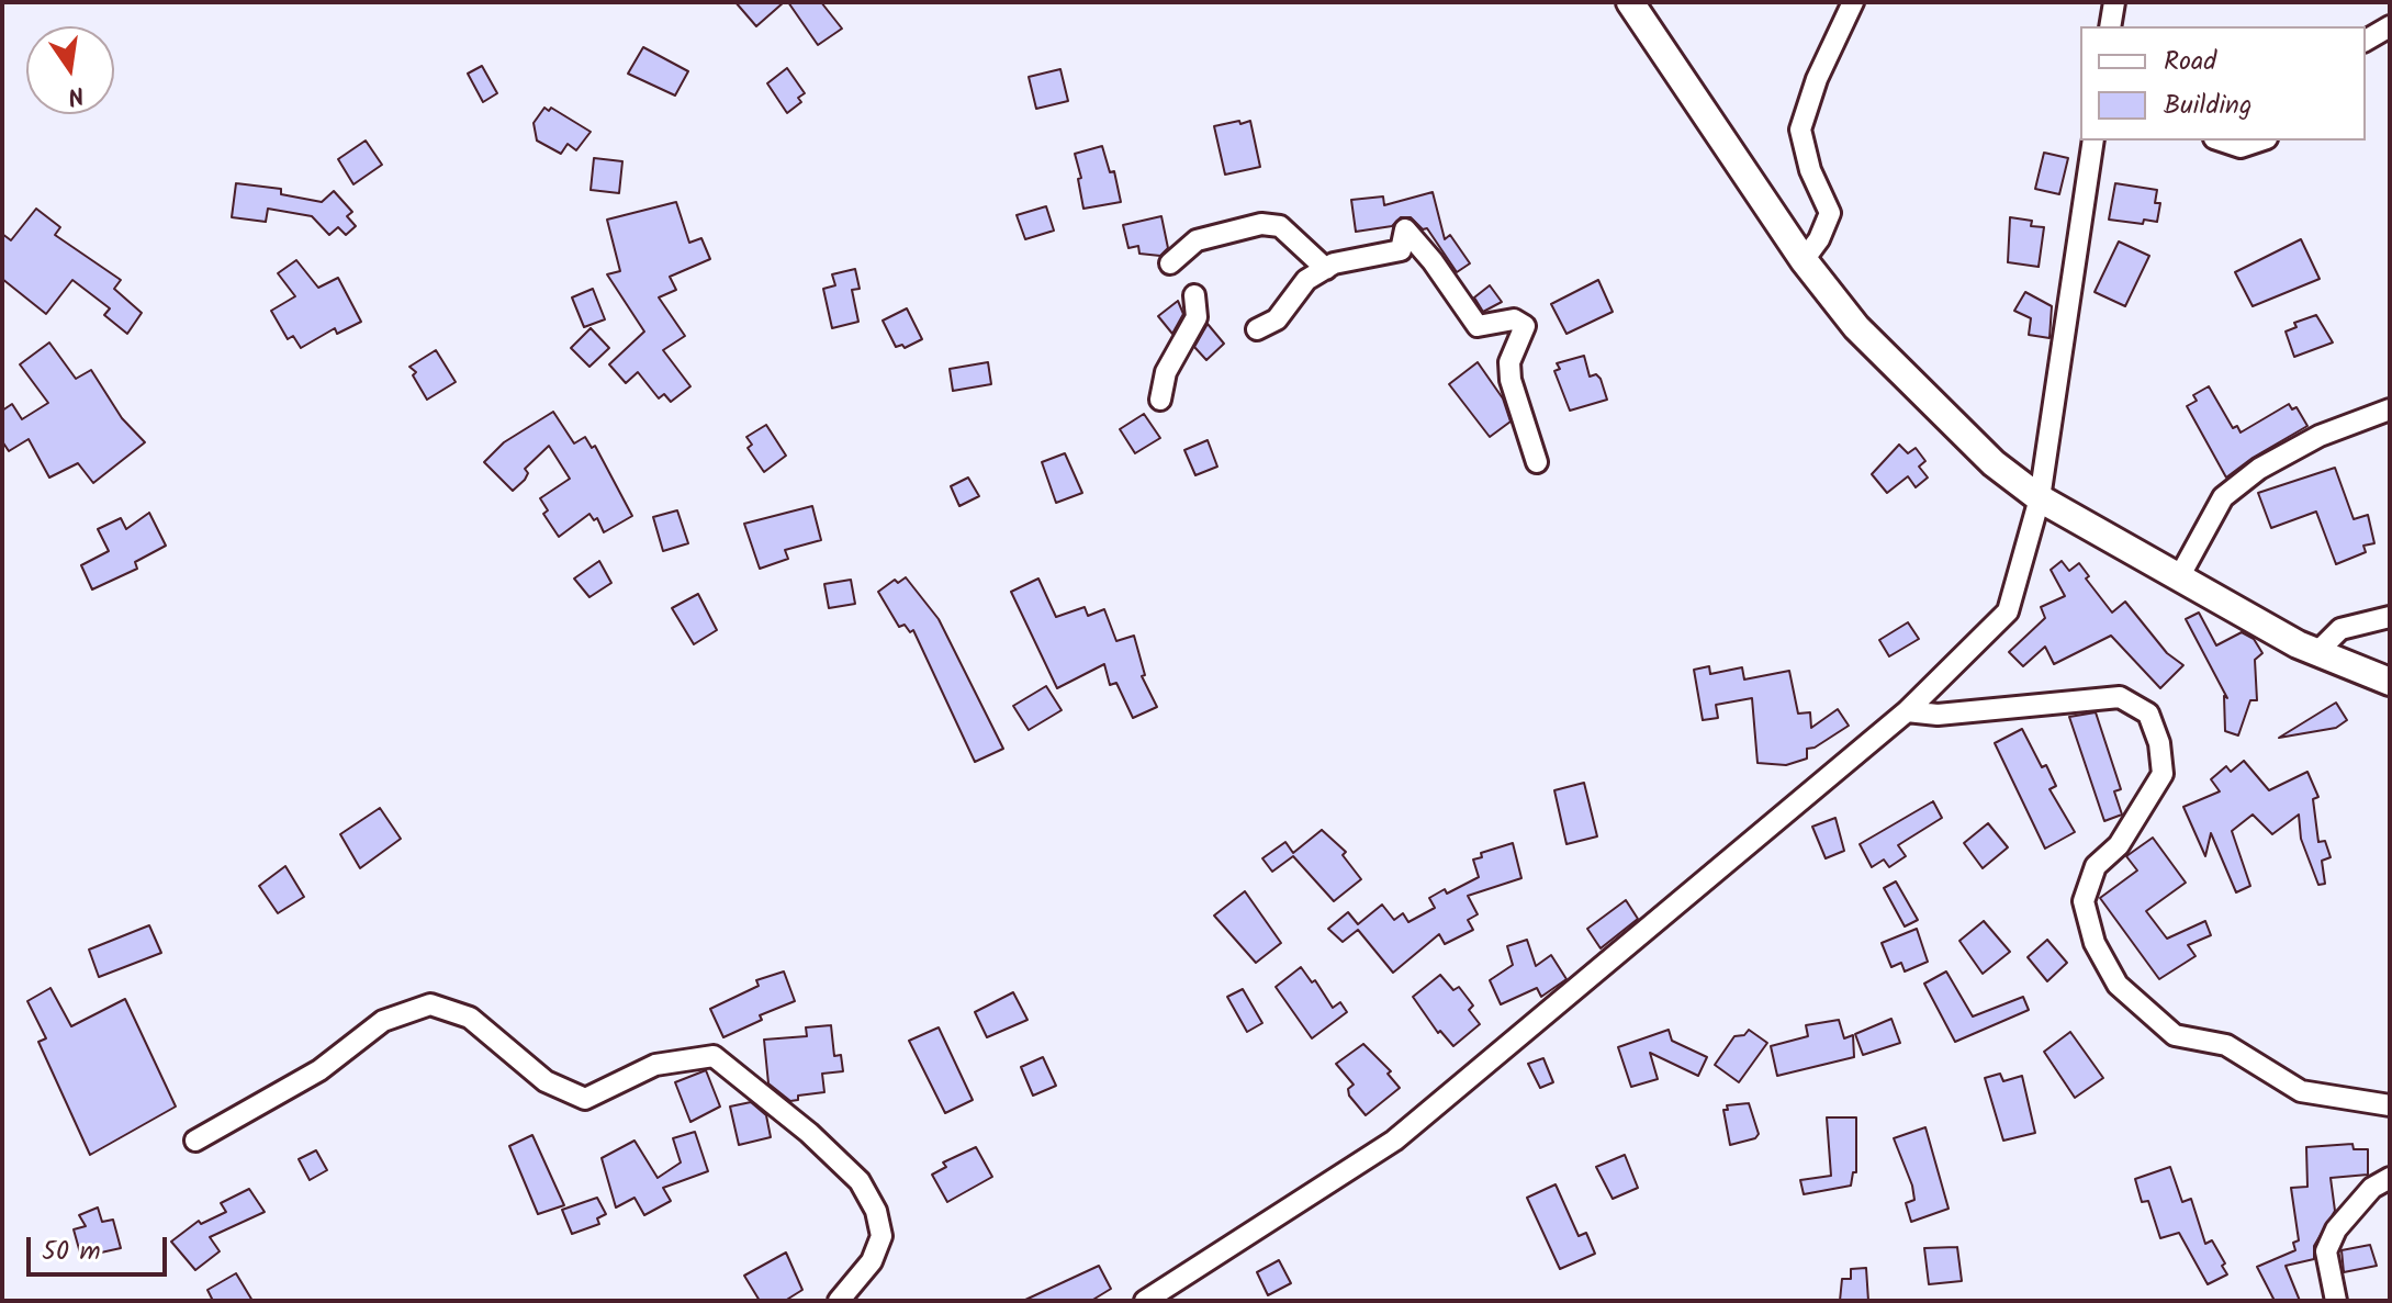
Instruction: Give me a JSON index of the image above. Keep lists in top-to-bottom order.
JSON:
{
  "legend": ["Road", "Building"],
  "scale_bar": "50 m",
  "north": "bottom"
}
